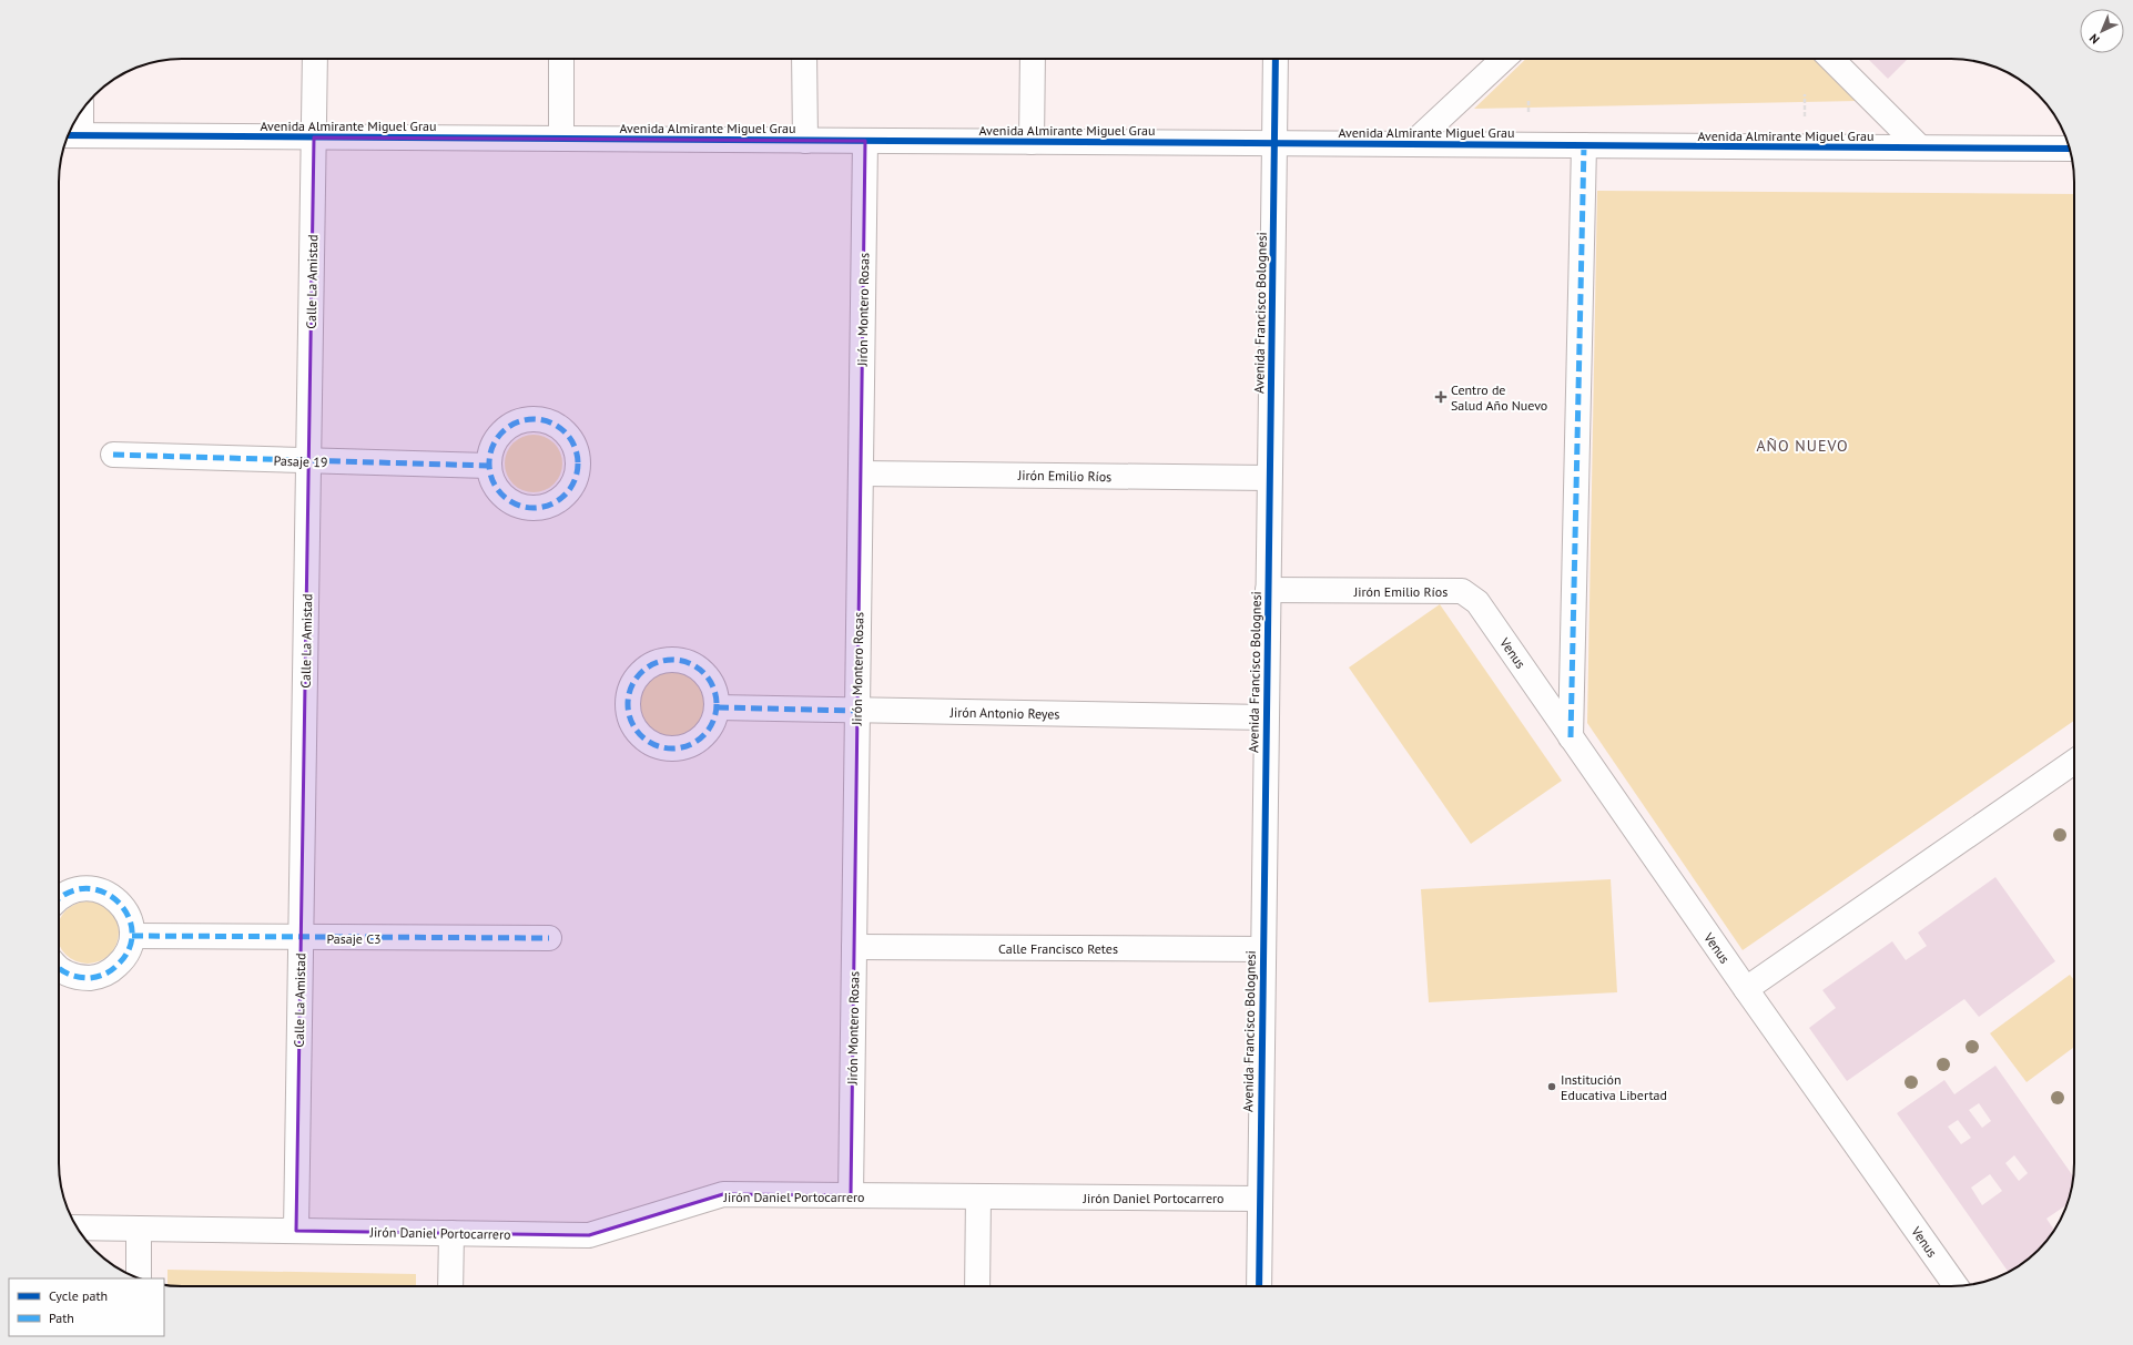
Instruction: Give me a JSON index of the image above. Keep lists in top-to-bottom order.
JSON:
{
  "streets": {
    "street": [
      "Avenida Almirante Miguel Grau",
      "Calle La Amistad",
      "Jirón Montero Rosas",
      "Avenida Francisco Bolognesi",
      "Pasaje 19",
      "Jirón Emilio Ríos",
      "Venus",
      "Jirón Antonio Reyes",
      "Pasaje C3",
      "Calle Francisco Retes",
      "Jirón Daniel Portocarrero"
    ]
  },
  "crossings": [
    ["Avenida Almirante Miguel Grau", "Calle La Amistad"],
    ["Avenida Almirante Miguel Grau", "Jirón Montero Rosas"],
    ["Avenida Almirante Miguel Grau", "Avenida Francisco Bolognesi"],
    ["Calle La Amistad", "Pasaje 19"],
    ["Calle La Amistad", "Pasaje C3"],
    ["Calle La Amistad", "Jirón Daniel Portocarrero"],
    ["Jirón Montero Rosas", "Jirón Emilio Ríos"],
    ["Jirón Montero Rosas", "Jirón Antonio Reyes"],
    ["Jirón Montero Rosas", "Calle Francisco Retes"],
    ["Jirón Montero Rosas", "Jirón Daniel Portocarrero"],
    ["Avenida Francisco Bolognesi", "Jirón Emilio Ríos"],
    ["Avenida Francisco Bolognesi", "Jirón Antonio Reyes"],
    ["Avenida Francisco Bolognesi", "Calle Francisco Retes"],
    ["Avenida Francisco Bolognesi", "Jirón Daniel Portocarrero"],
    ["Jirón Emilio Ríos", "Venus"]
  ],
  "districts": ["AÑO NUEVO"],
  "places": {
    "health": ["Centro de Salud Año Nuevo"],
    "other": ["Institución Educativa Libertad"]
  },
  "legend": ["Cycle path", "Path"],
  "north": "bottom left"
}
